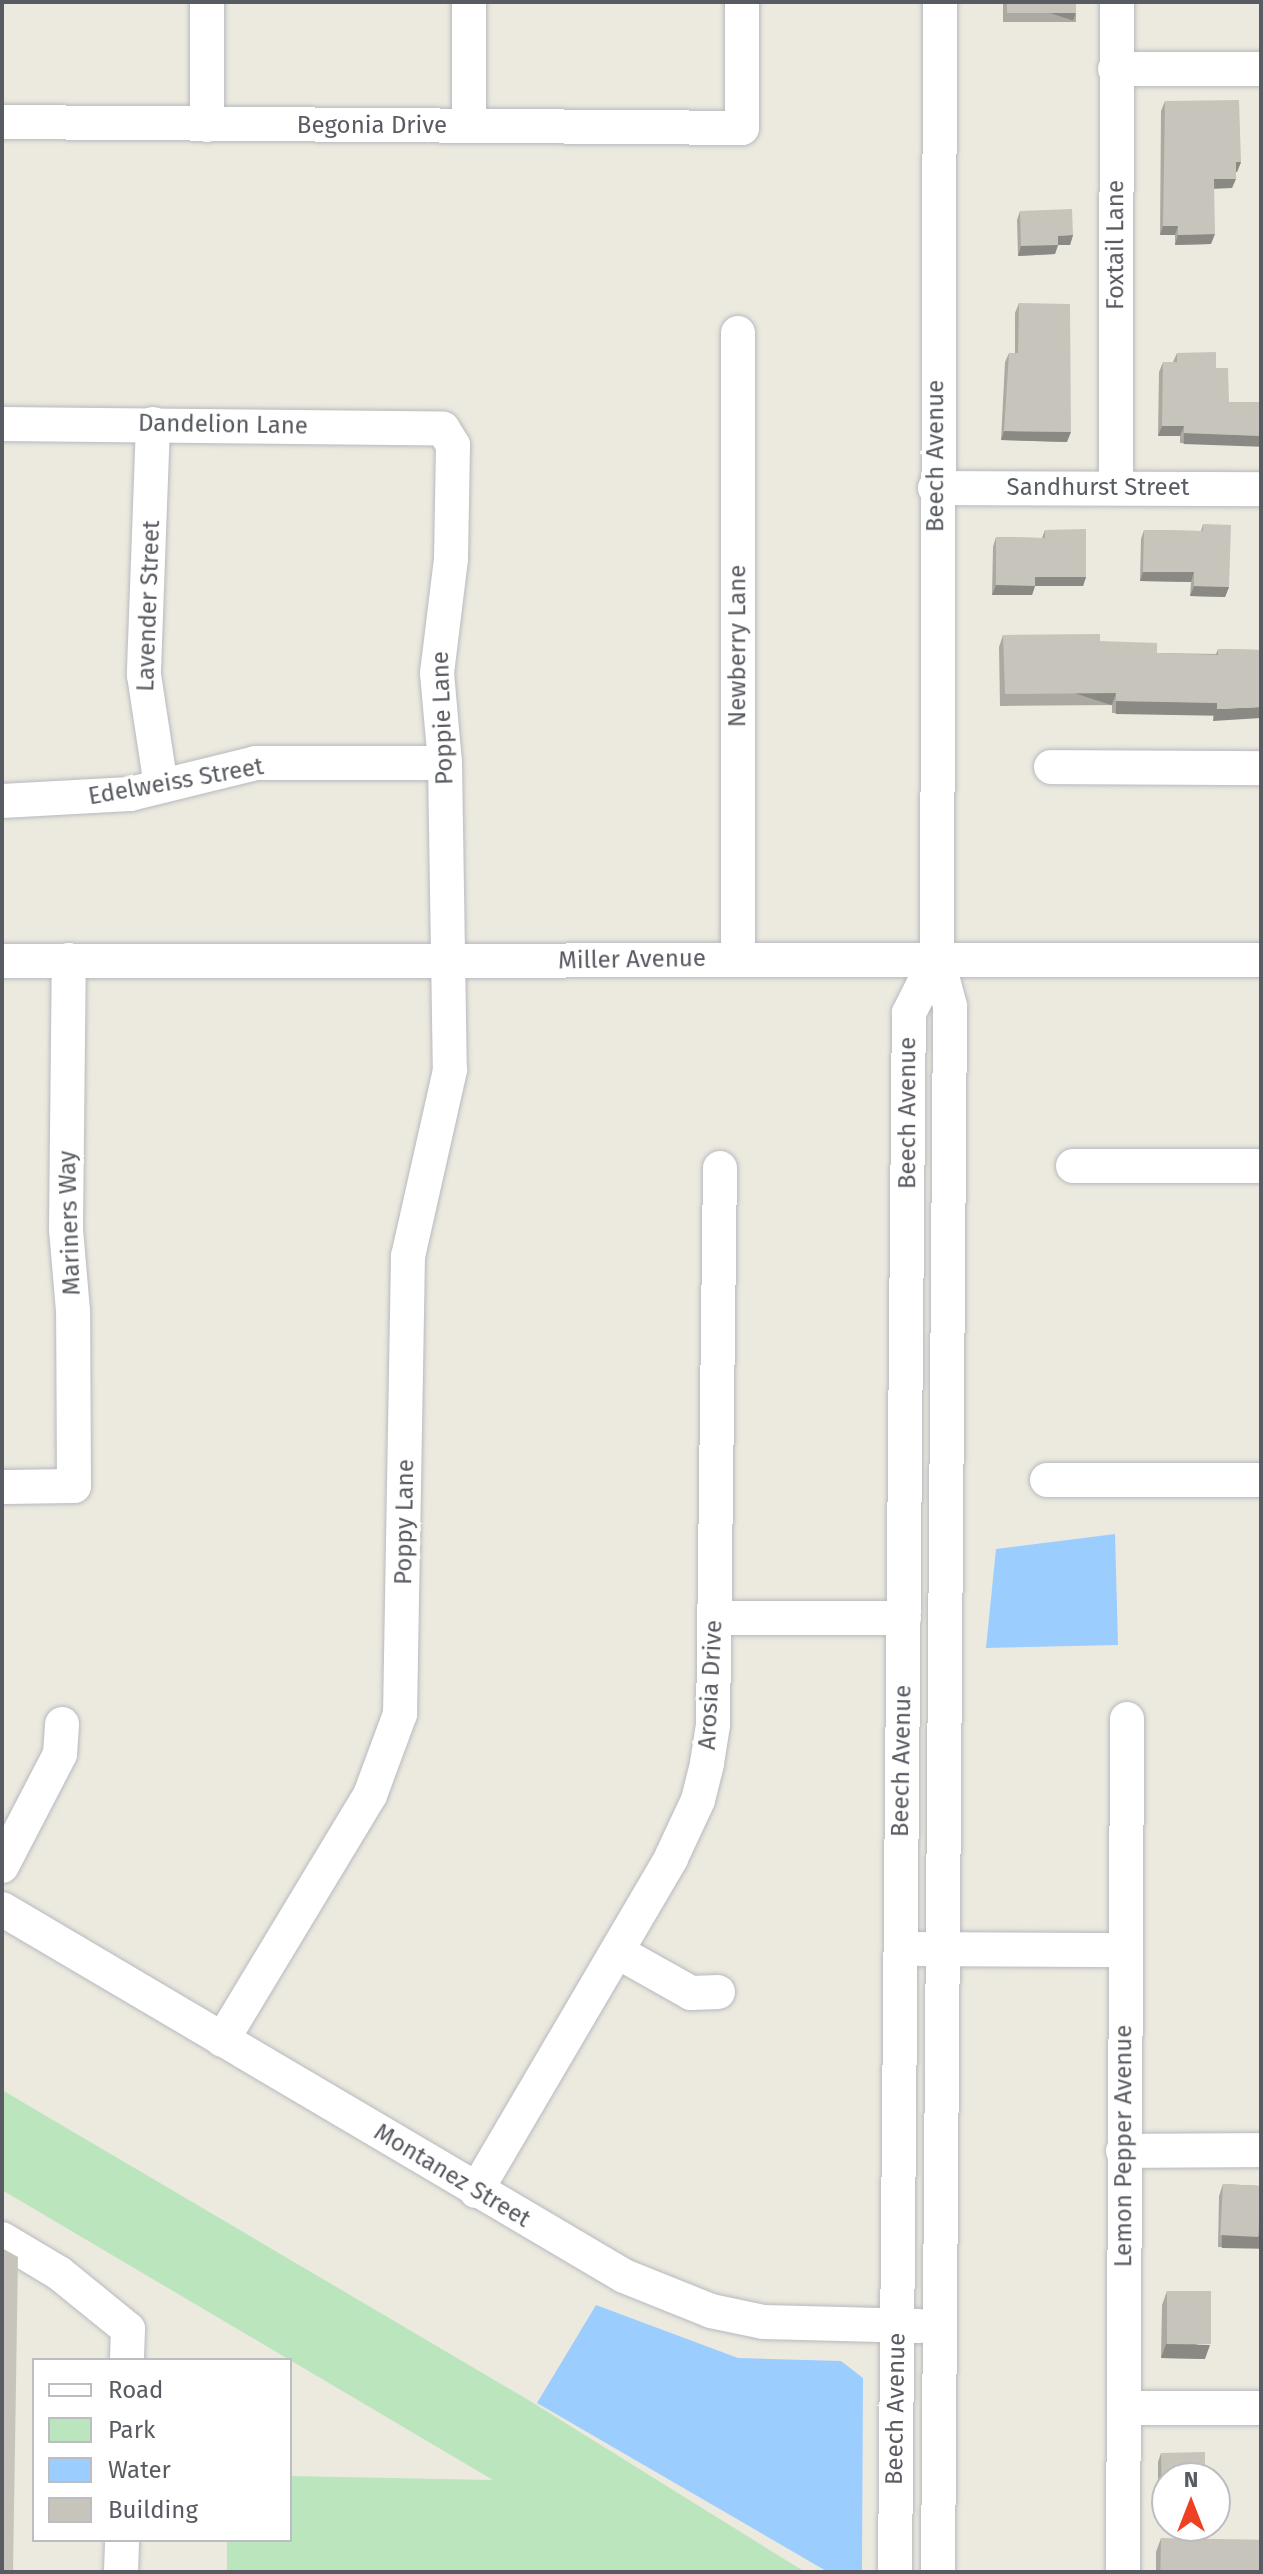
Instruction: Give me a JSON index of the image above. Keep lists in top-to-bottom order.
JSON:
{
  "streets": {
    "street": [
      "Begonia Drive",
      "Foxtail Lane",
      "Dandelion Lane",
      "Beech Avenue",
      "Sandhurst Street",
      "Lavender Street",
      "Newberry Lane",
      "Poppie Lane",
      "Edelweiss Street",
      "Miller Avenue",
      "Mariners Way",
      "Poppy Lane",
      "Arosia Drive",
      "Lemon Pepper Avenue",
      "Montanez Street"
    ]
  },
  "crossings": [
    ["Foxtail Lane", "Sandhurst Street"],
    ["Dandelion Lane", "Lavender Street"],
    ["Dandelion Lane", "Poppie Lane"],
    ["Beech Avenue", "Sandhurst Street"],
    ["Beech Avenue", "Miller Avenue"],
    ["Beech Avenue", "Montanez Street"],
    ["Lavender Street", "Edelweiss Street"],
    ["Newberry Lane", "Miller Avenue"],
    ["Poppie Lane", "Edelweiss Street"],
    ["Poppie Lane", "Miller Avenue"],
    ["Poppie Lane", "Poppy Lane"],
    ["Miller Avenue", "Mariners Way"],
    ["Miller Avenue", "Poppy Lane"],
    ["Poppy Lane", "Montanez Street"],
    ["Arosia Drive", "Montanez Street"]
  ],
  "legend": [
    "Road",
    "Park",
    "Water",
    "Building"
  ],
  "north": "top"
}
